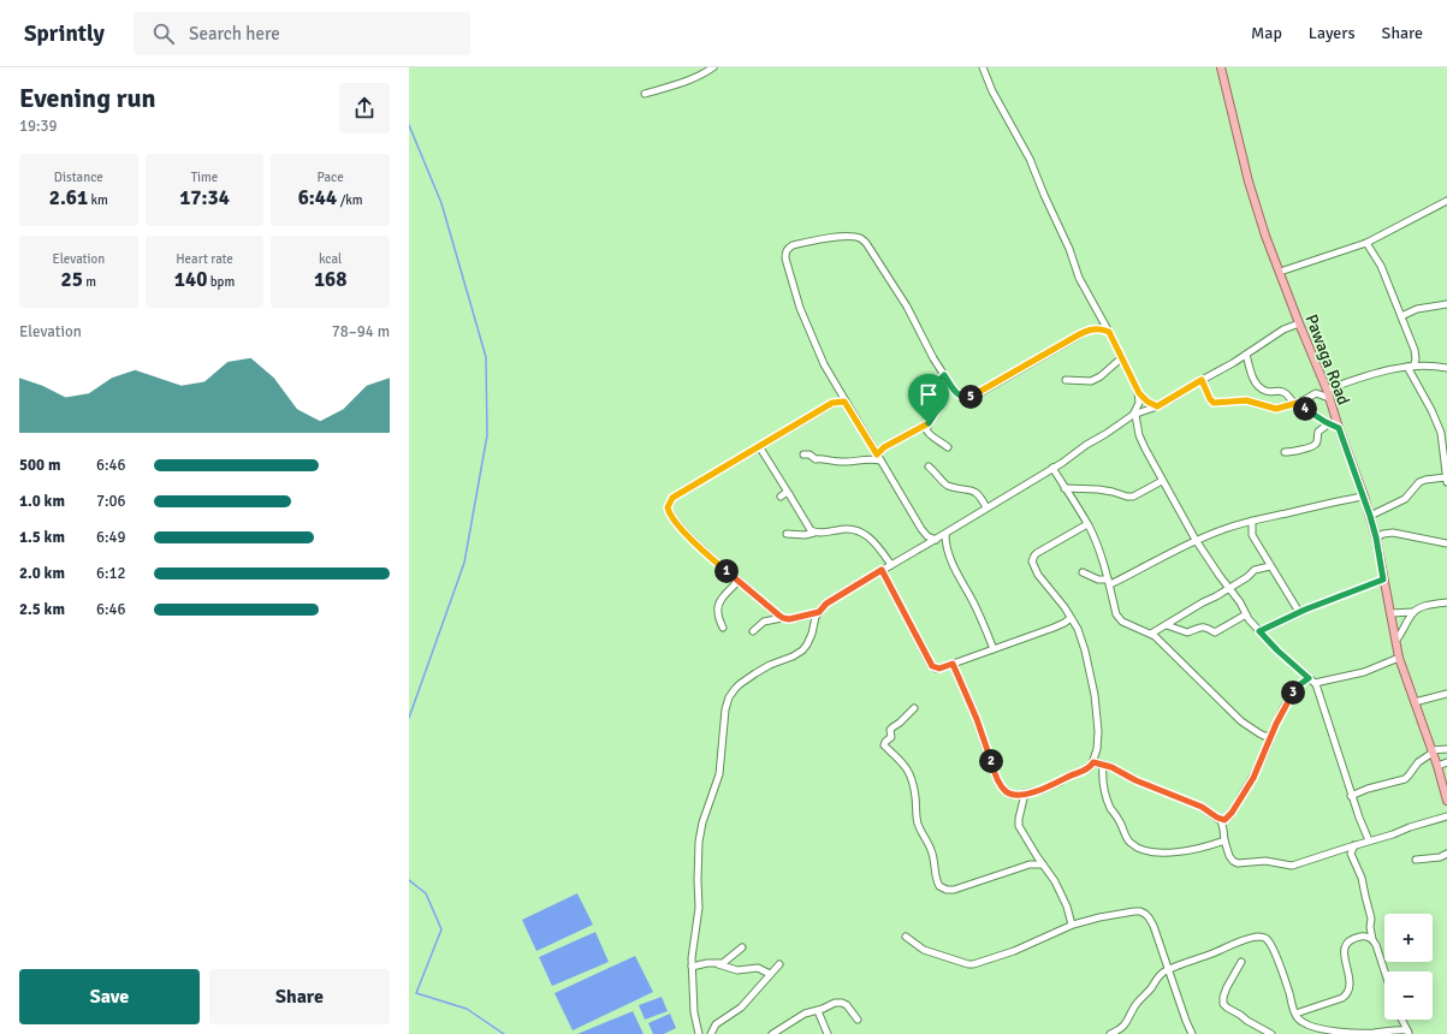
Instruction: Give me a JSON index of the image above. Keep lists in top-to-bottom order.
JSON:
{
  "streets": {
    "main road": ["Pawaga Road"]
  },
  "page": {
    "header": "Sprintly",
    "search": "Search here",
    "nav": ["Map", "Layers", "Share"],
    "heading": ["Evening run", "19:39"],
    "stats": [
      ["Distance", "2.61 km"],
      ["Time", "17:34"],
      ["Pace", "6:44 /km"],
      ["Elevation", "25 m"],
      ["Heart rate", "140 bpm"],
      ["kcal", "168"]
    ],
    "chart": ["Elevation", "78–94 m"],
    "pins": [
      "5",
      "4",
      "1",
      "3",
      "2"
    ],
    "list": [
      {
        "name": "500 m",
        "note": "6:46"
      },
      {
        "name": "1.0 km",
        "note": "7:06"
      },
      {
        "name": "1.5 km",
        "note": "6:49"
      },
      {
        "name": "2.0 km",
        "note": "6:12"
      },
      {
        "name": "2.5 km",
        "note": "6:46"
      }
    ],
    "map_buttons": ["+", "−"],
    "buttons": ["Save", "Share"]
  }
}
